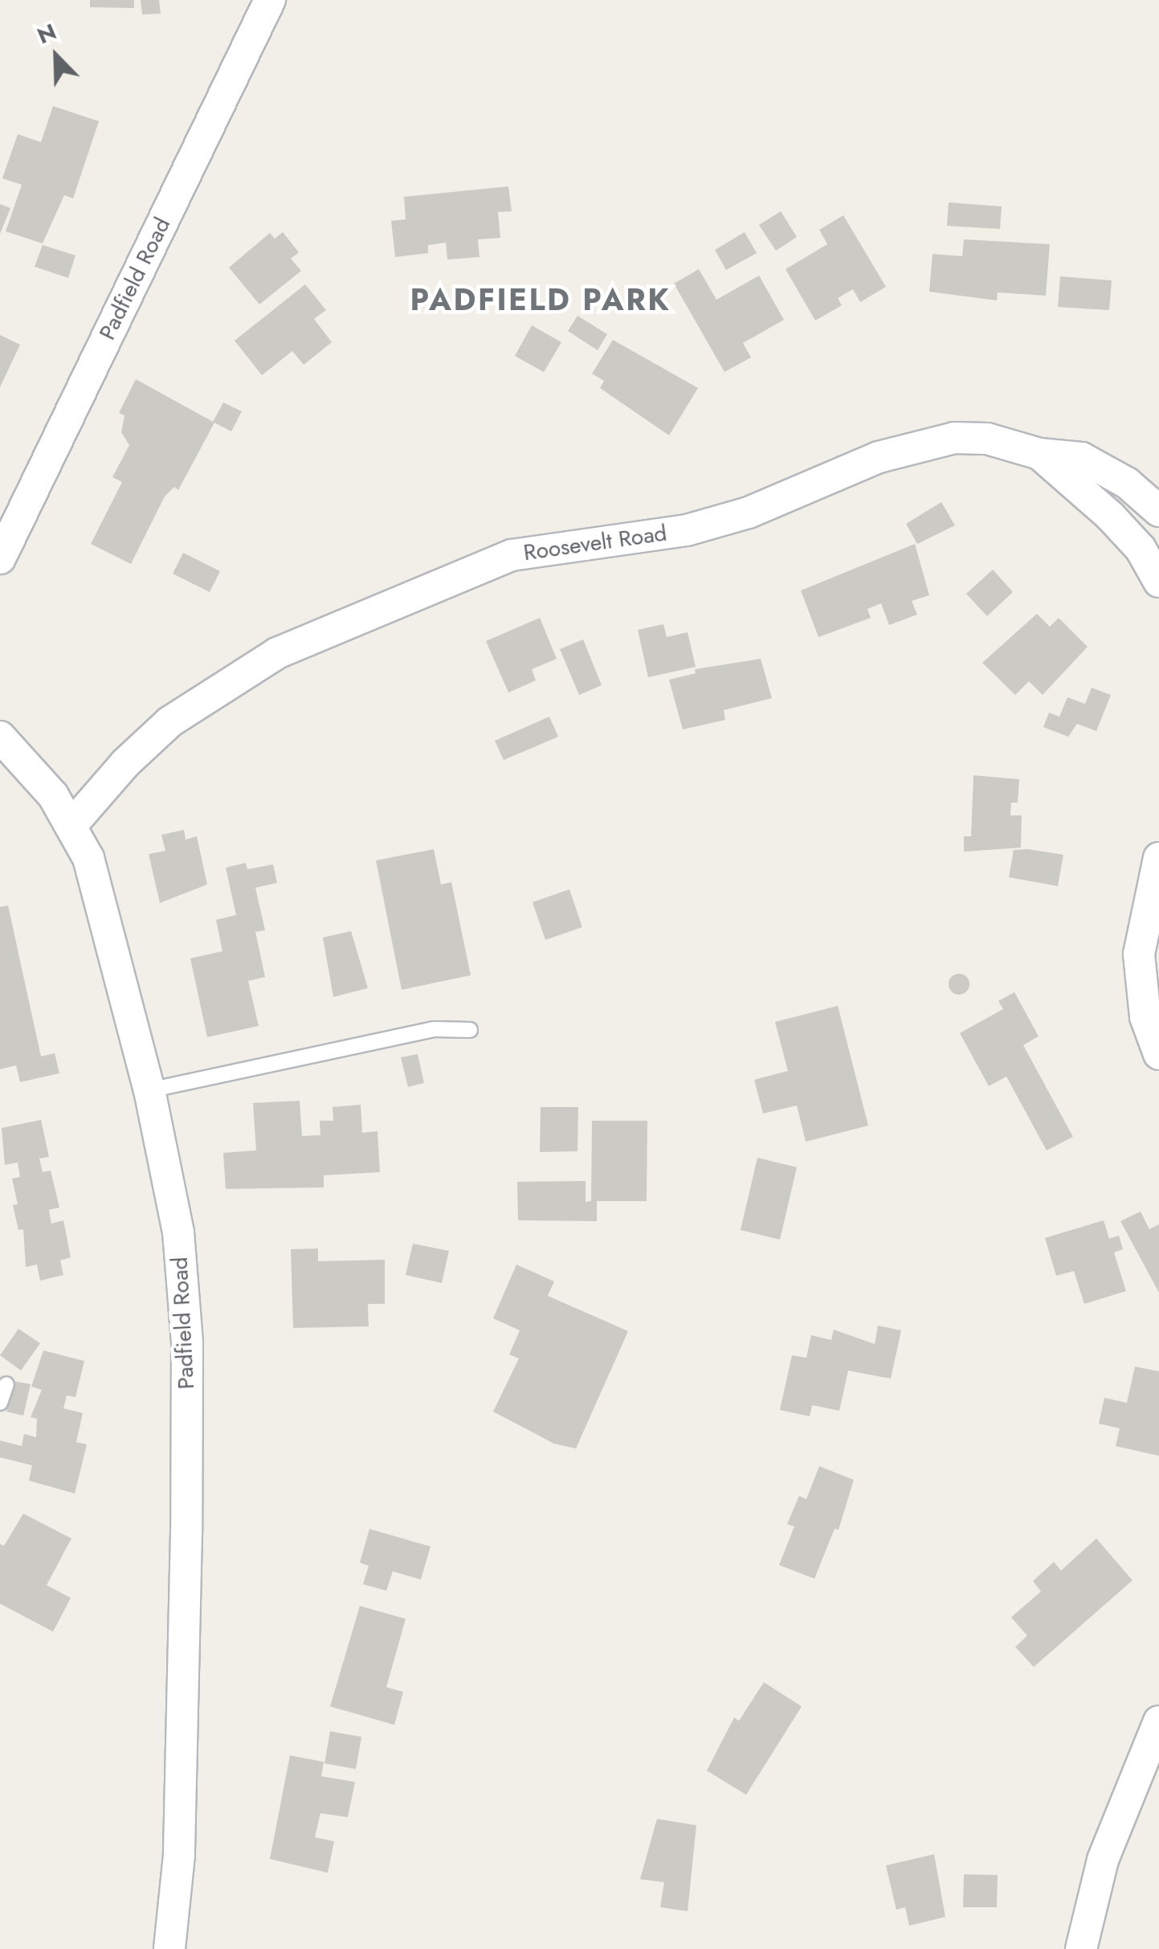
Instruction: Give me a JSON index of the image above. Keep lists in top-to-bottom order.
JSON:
{
  "streets": {
    "street": ["Padfield Road", "Roosevelt Road"]
  },
  "crossings": [
    ["Padfield Road", "Roosevelt Road"]
  ],
  "districts": ["PADFIELD PARK"],
  "north": "top left"
}
